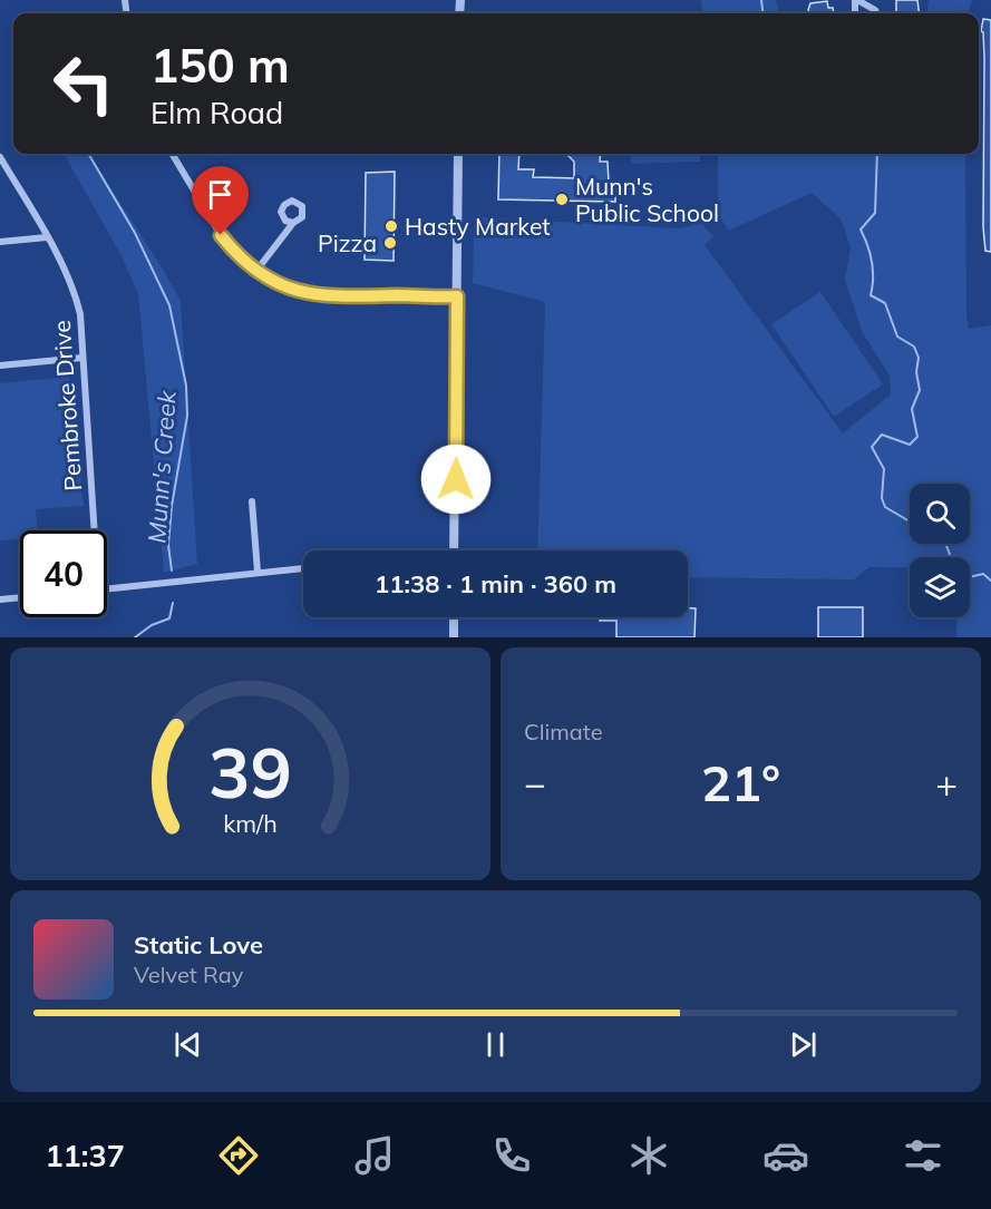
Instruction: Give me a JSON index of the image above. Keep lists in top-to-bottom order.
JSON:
{
  "streets": {
    "street": ["Pembroke Drive"]
  },
  "water": ["Munn's Creek"],
  "places": ["Munn's Public School", "Hasty Market", "Pizza"],
  "page": {
    "turn": ["150 m", "Elm Road"],
    "limit": "40",
    "trip": "11:38 · 1 min · 360 m",
    "tile": "Climate",
    "heat": ["−", "21°", "+"],
    "song": ["Static Love", "Velvet Ray"],
    "tabs": "11:37",
    "gauge": ["39", "km/h"]
  }
}
